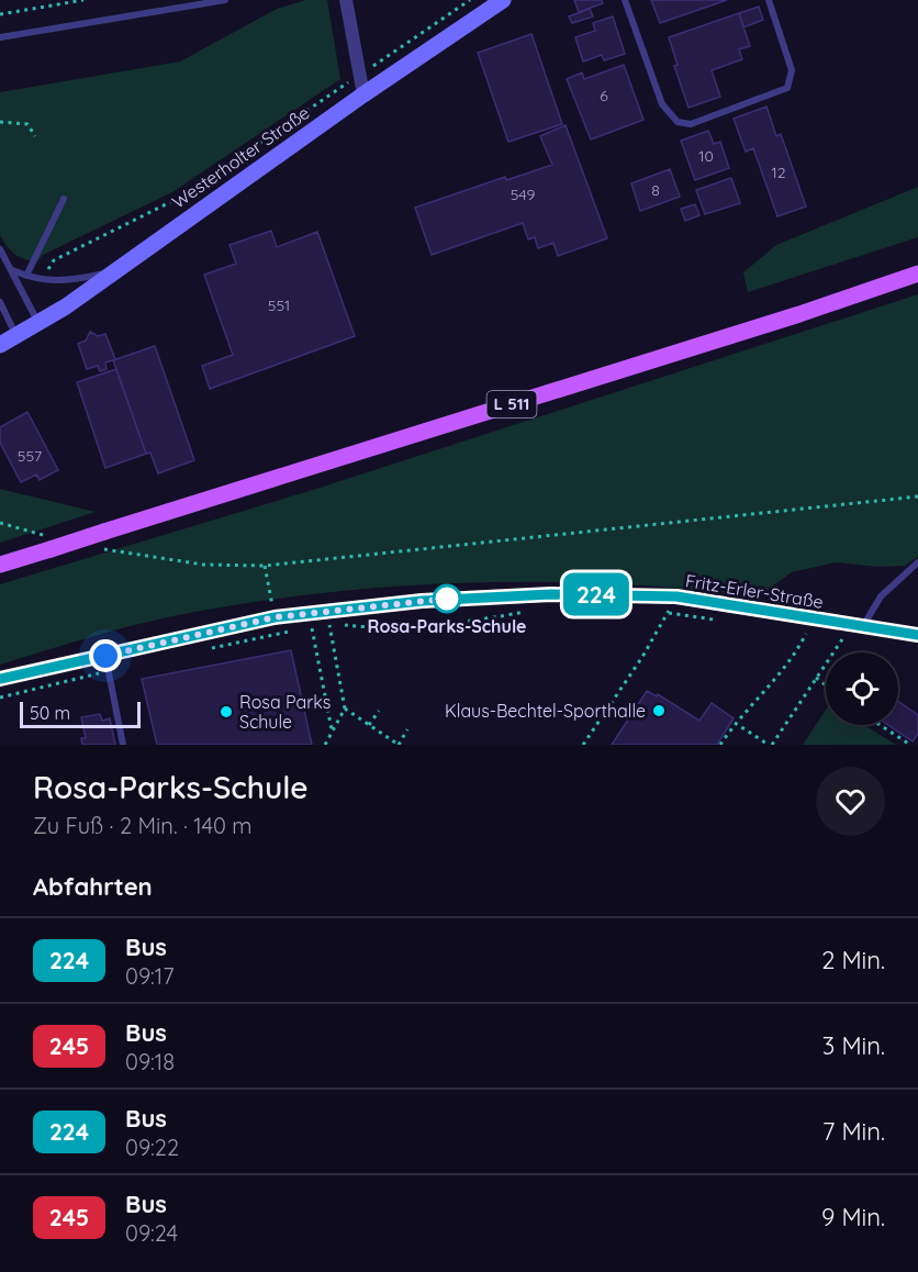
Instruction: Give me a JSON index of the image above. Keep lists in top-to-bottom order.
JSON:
{
  "streets": {
    "main road": ["L 511"],
    "street": ["Westerholter Straße", "Fritz-Erler-Straße"]
  },
  "places": ["Rosa-Parks-Schule", "Klaus-Bechtel-Sporthalle", "Rosa Parks Schule"],
  "lines": ["bus line 224"],
  "house_numbers": [
    "6",
    "10",
    "12",
    "8",
    "549",
    "551",
    "557"
  ],
  "scale_bar": "50 m",
  "page": {
    "on_map": "224",
    "scale": "50 m",
    "heading": [
      ["Rosa-Parks-Schule", "Zu Fuß · 2 Min. · 140 m"],
      "Abfahrten"
    ],
    "list": [
      {
        "mark": "224",
        "name": "Bus",
        "note": "09:17",
        "value": "2 Min."
      },
      {
        "mark": "245",
        "name": "Bus",
        "note": "09:18",
        "value": "3 Min."
      },
      {
        "mark": "224",
        "name": "Bus",
        "note": "09:22",
        "value": "7 Min."
      },
      {
        "mark": "245",
        "name": "Bus",
        "note": "09:24",
        "value": "9 Min."
      }
    ]
  }
}
